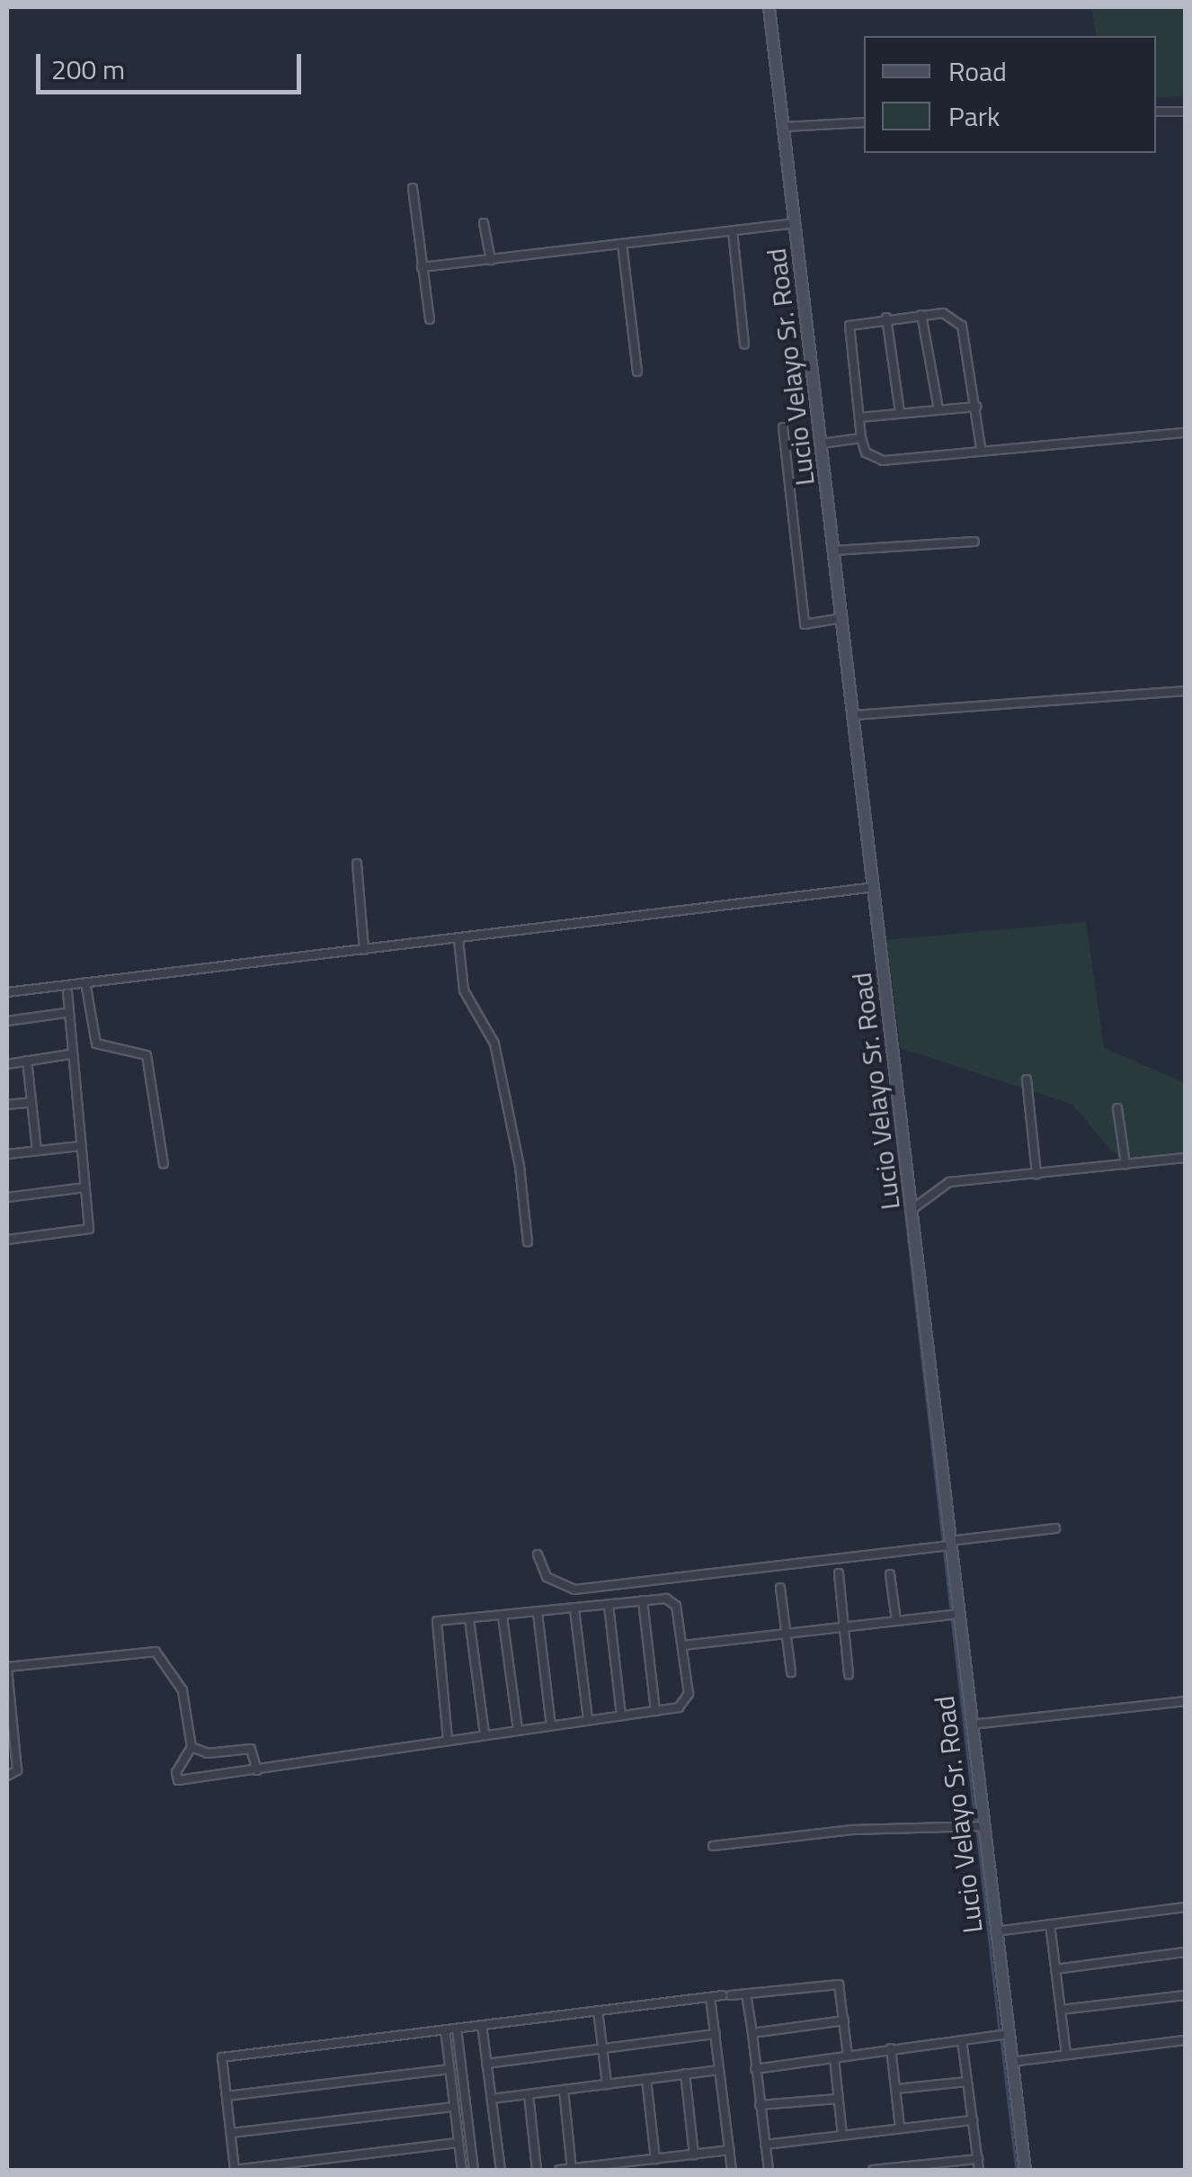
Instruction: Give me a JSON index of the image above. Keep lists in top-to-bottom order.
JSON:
{
  "streets": {
    "main road": ["Lucio Velayo Sr. Road"]
  },
  "legend": ["Road", "Park"],
  "scale_bar": "200 m"
}
